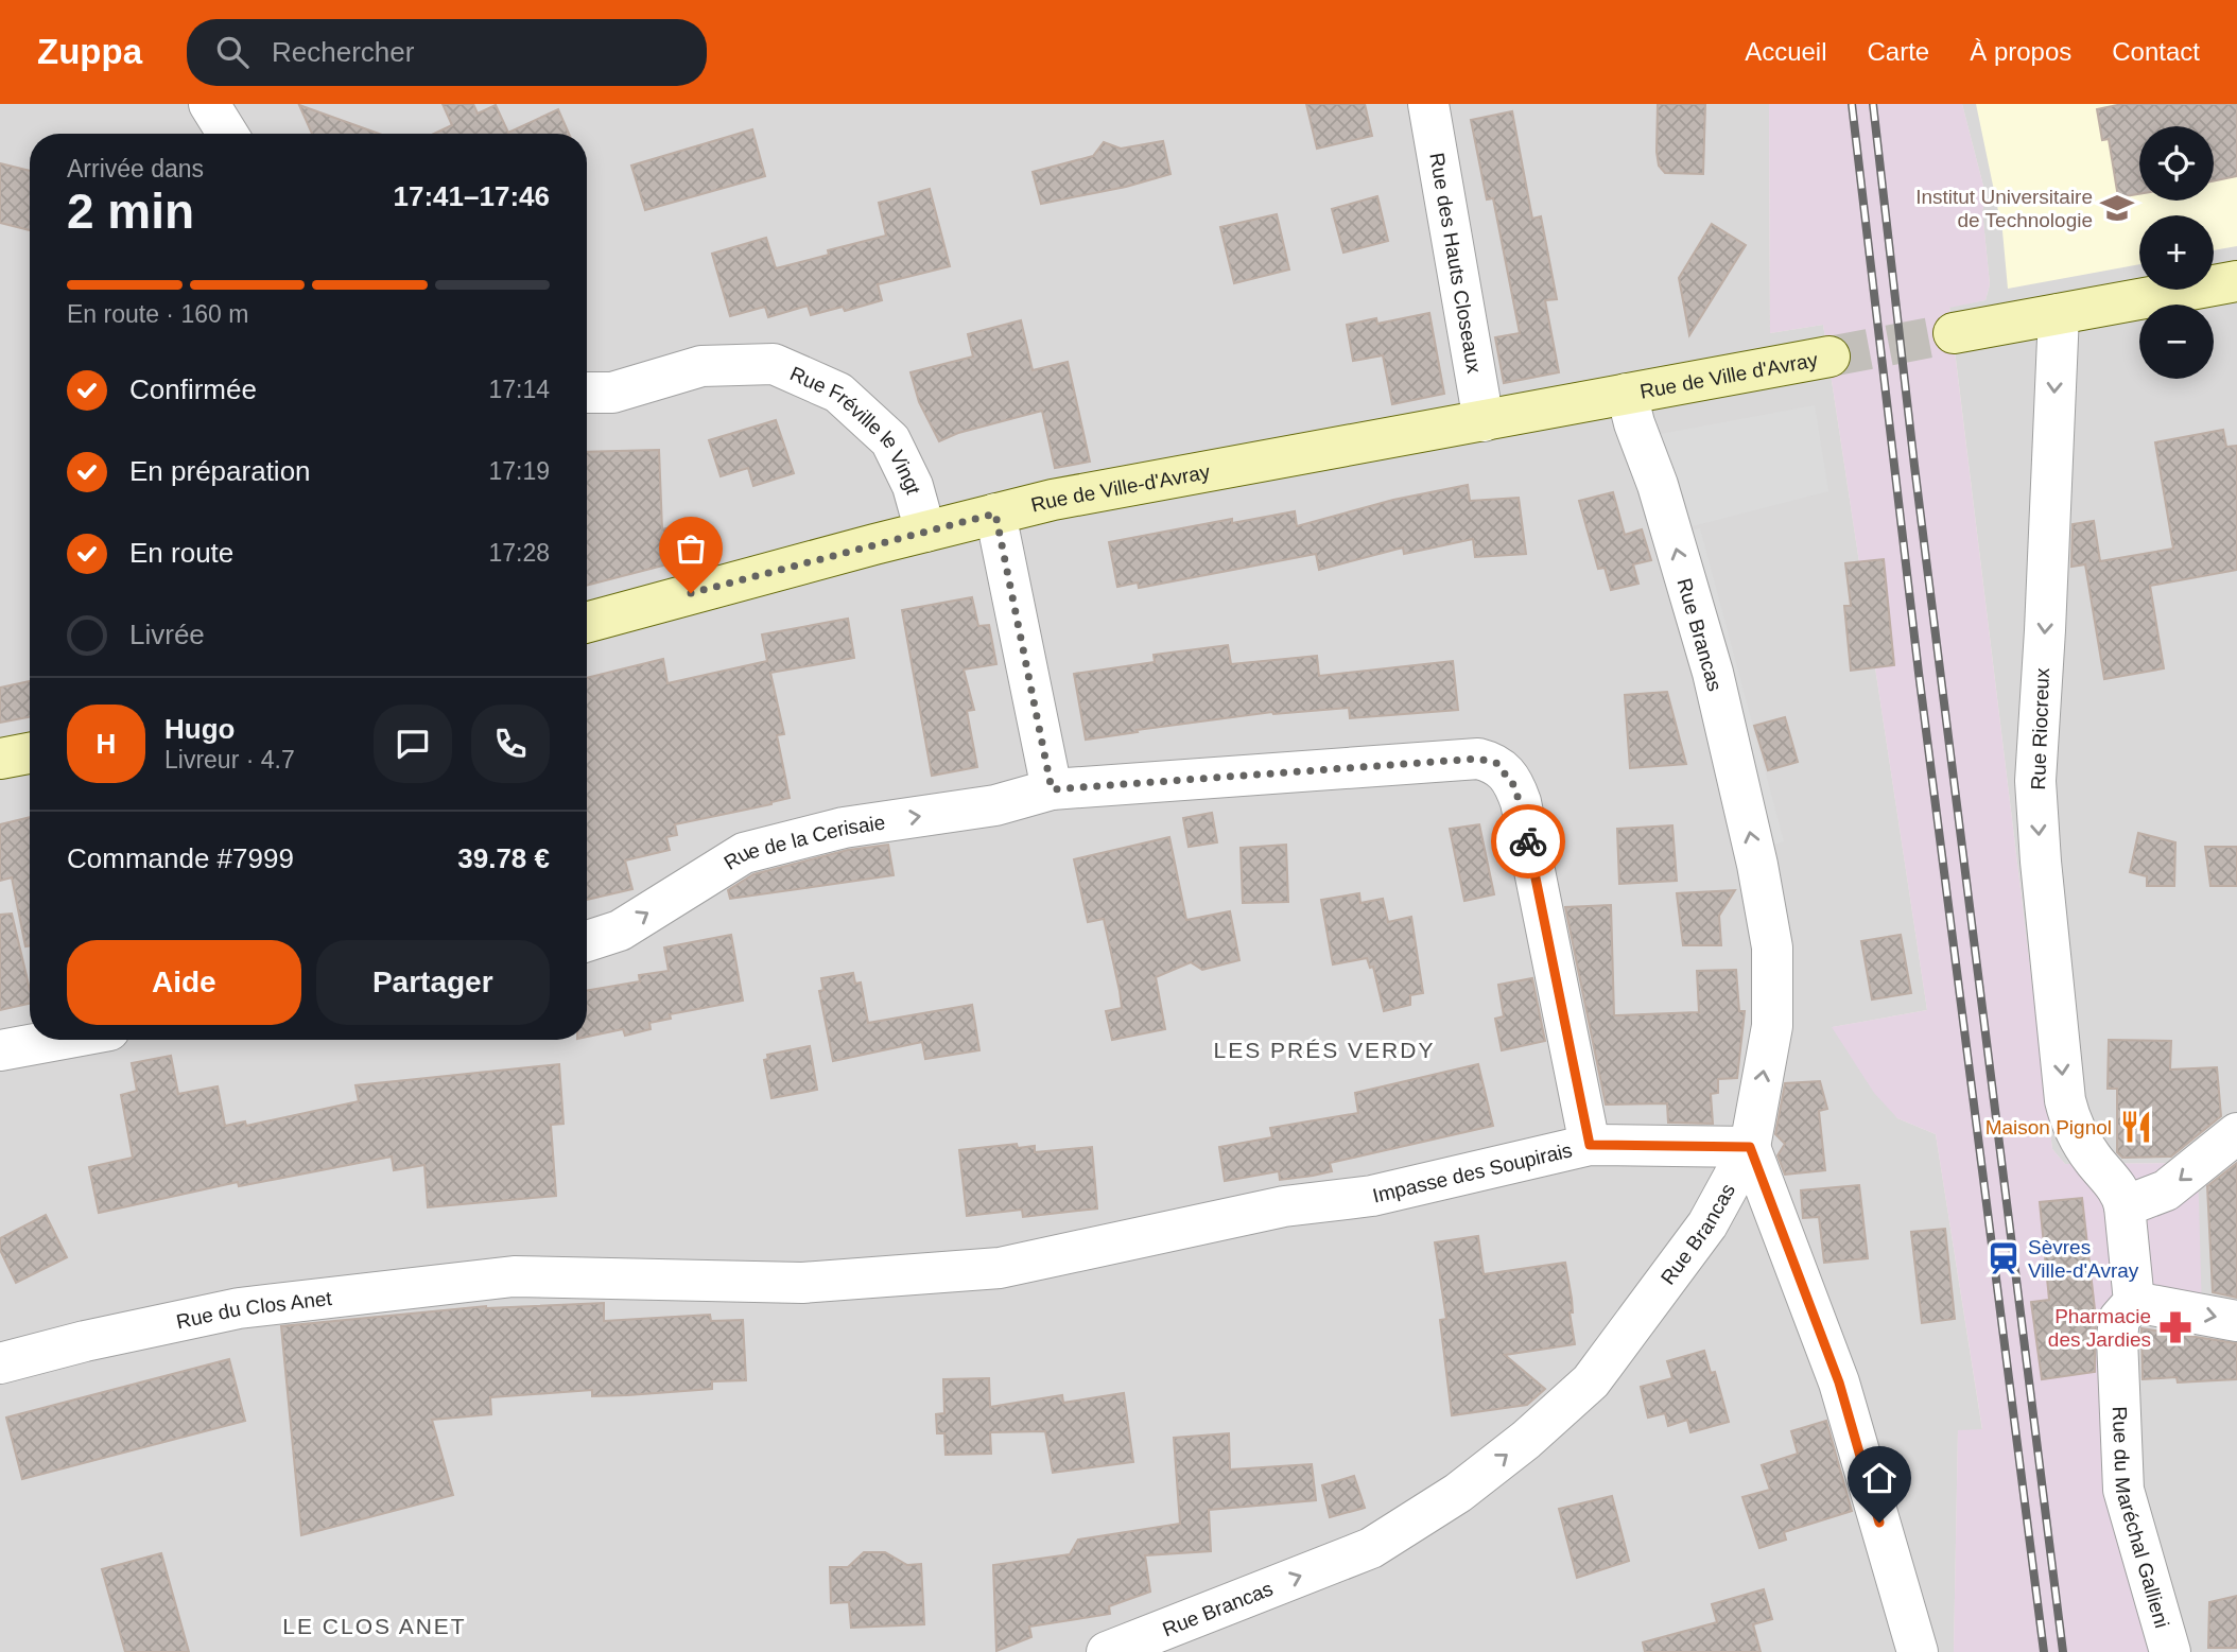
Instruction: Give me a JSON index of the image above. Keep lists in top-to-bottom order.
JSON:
{
  "streets": {
    "main road": ["Rue de Ville d'Avray", "Rue de Ville-d'Avray"],
    "street": [
      "Rue des Hauts Closeaux",
      "Rue Fréville le Vingt",
      "Rue Brancas",
      "Rue Riocreux",
      "Rue de la Cerisaie",
      "Impasse des Soupirais",
      "Rue du Clos Anet",
      "Rue du Maréchal Gallieni"
    ]
  },
  "crossings": [
    ["Rue des Hauts Closeaux", "Rue de Ville-d'Avray"],
    ["Rue de Ville d'Avray", "Rue de Ville-d'Avray"],
    ["Rue de Ville d'Avray", "Rue Brancas"],
    ["Rue Fréville le Vingt", "Rue de Ville-d'Avray"],
    ["Rue de Ville-d'Avray", "Rue Brancas"],
    ["Rue Brancas", "Impasse des Soupirais"],
    ["Rue de la Cerisaie", "Impasse des Soupirais"],
    ["Impasse des Soupirais", "Rue du Clos Anet"]
  ],
  "one_way": ["Rue Brancas", "Rue Riocreux", "Rue de la Cerisaie"],
  "districts": ["LES PRÉS VERDY", "LE CLOS ANET"],
  "places": {
    "school or university": ["Institut Universitaire de Technologie"],
    "restaurant": ["Maison Pignol"],
    "station": ["Sèvres Ville-d'Avray"],
    "pharmacy": ["Pharmacie des Jardies"]
  },
  "page": {
    "header": "Zuppa",
    "search": "Rechercher",
    "nav": [
      "Accueil",
      "Carte",
      "À propos",
      "Contact"
    ],
    "map_buttons": ["+", "−"],
    "heading": ["2 min", "Arrivée dans", "17:41–17:46"],
    "panel": [
      "Hugo",
      "Livreur · 4.7",
      "Commande #7999",
      "39.78 €"
    ],
    "bar": "En route · 160 m",
    "list": [
      ["Confirmée", "17:14"],
      ["En préparation", "17:19"],
      ["En route", "17:28"],
      "Livrée"
    ],
    "round": "H",
    "buttons": ["Aide", "Partager"]
  }
}
